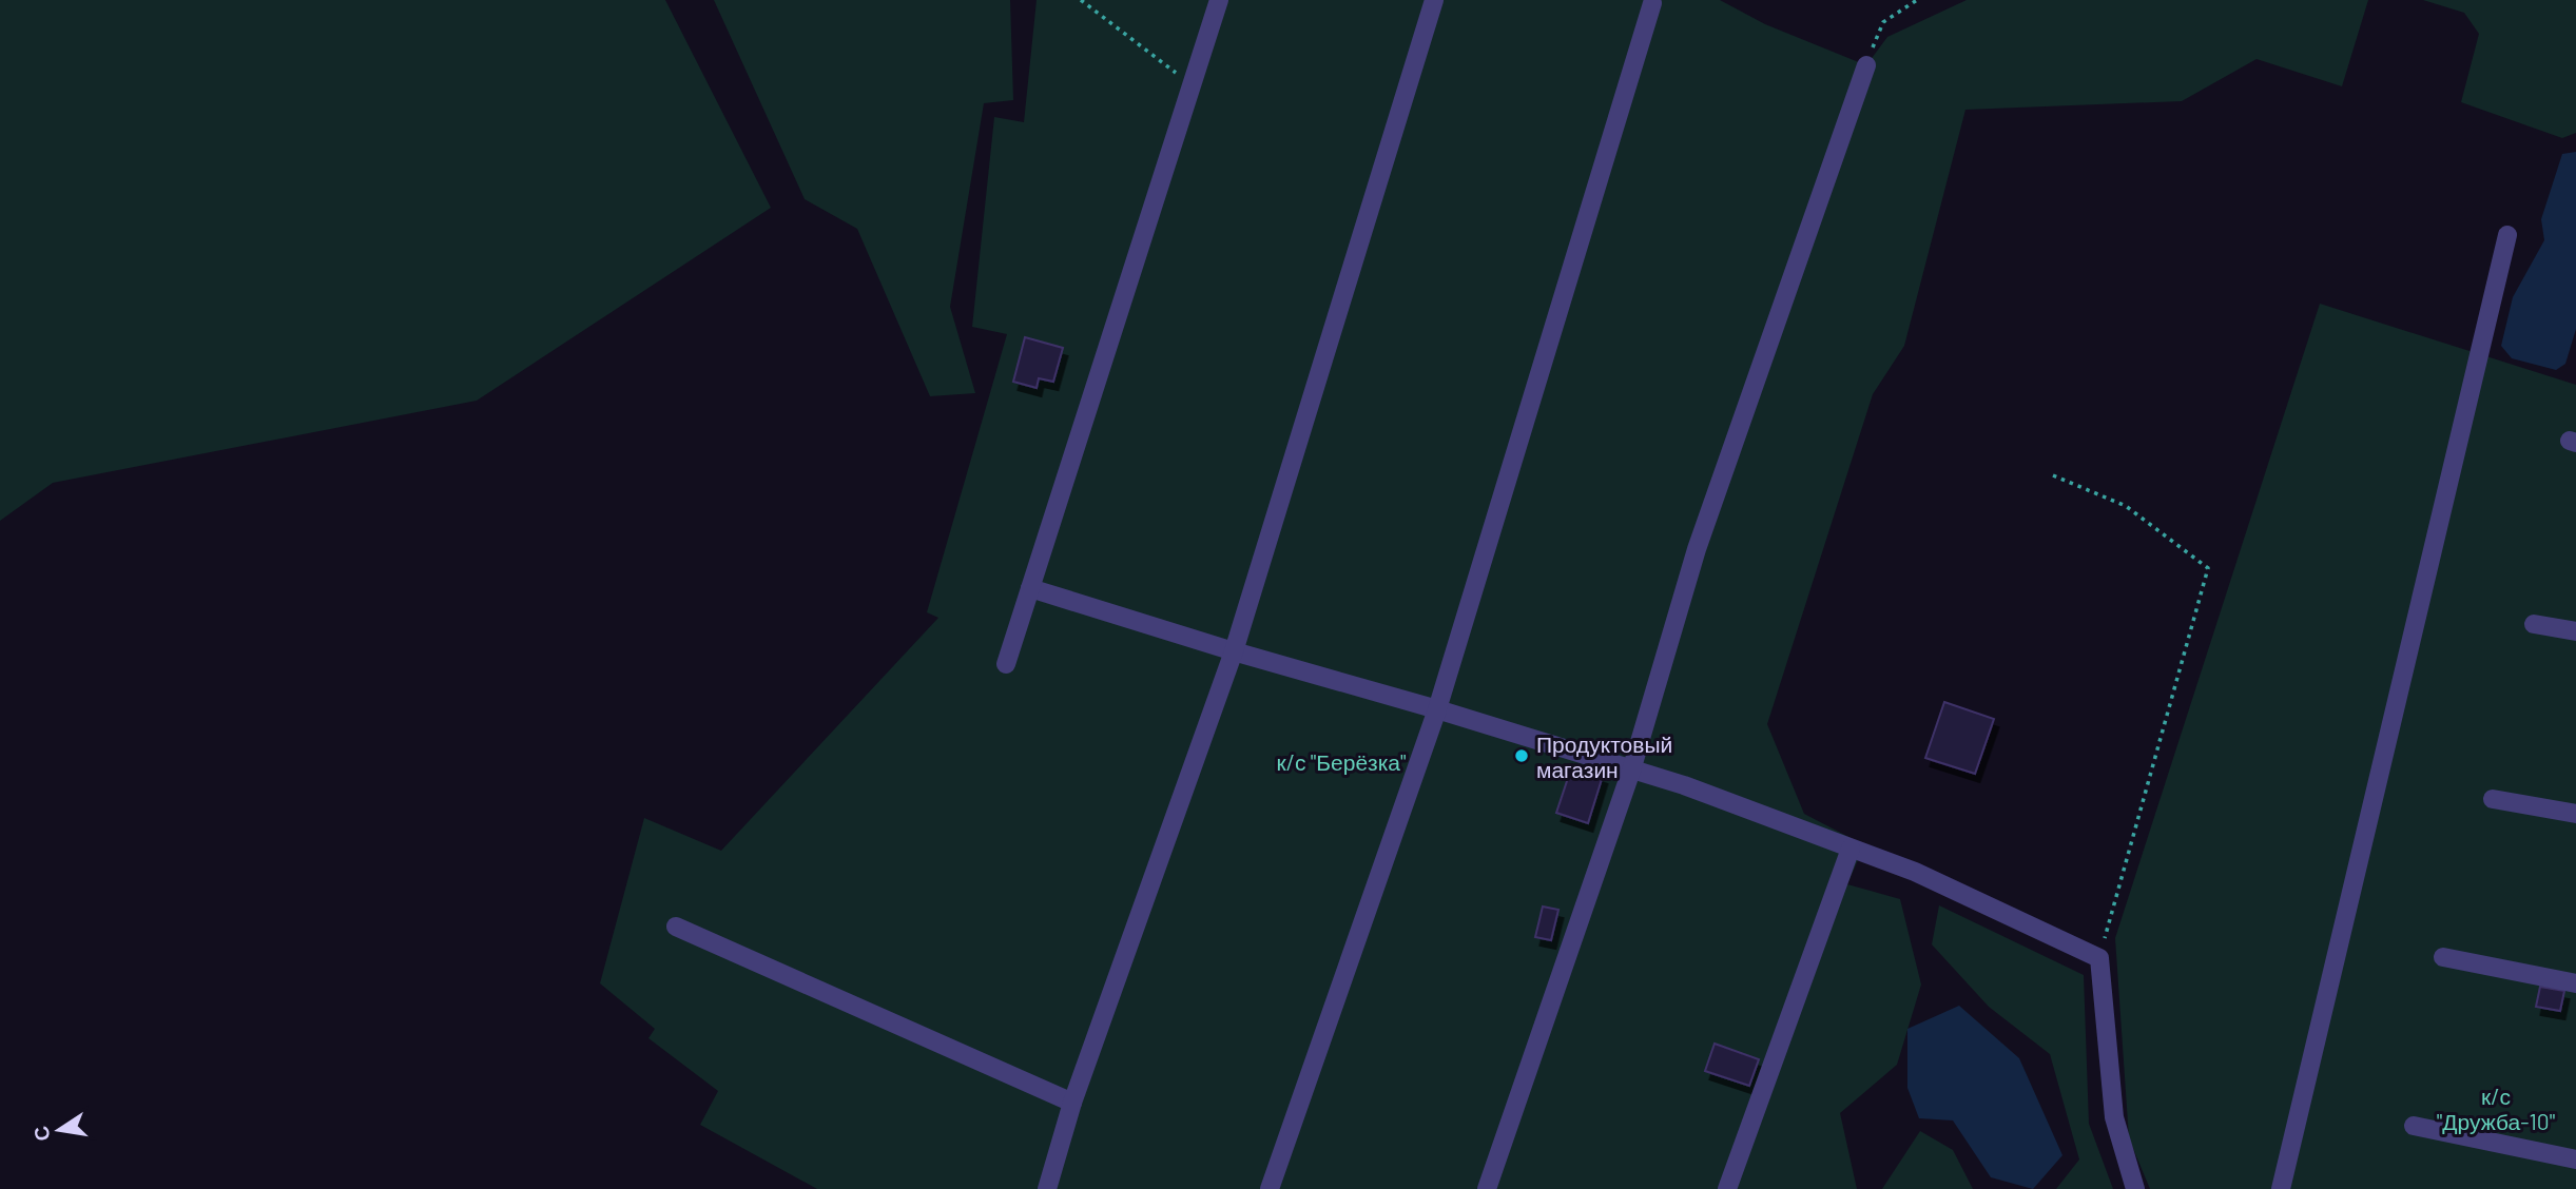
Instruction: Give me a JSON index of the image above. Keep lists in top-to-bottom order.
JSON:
{
  "parks": ["к/с \"Берёзка\"", "к/с \"Дружба-10\""],
  "places": ["Продуктовый магазин"],
  "north": "left"
}
